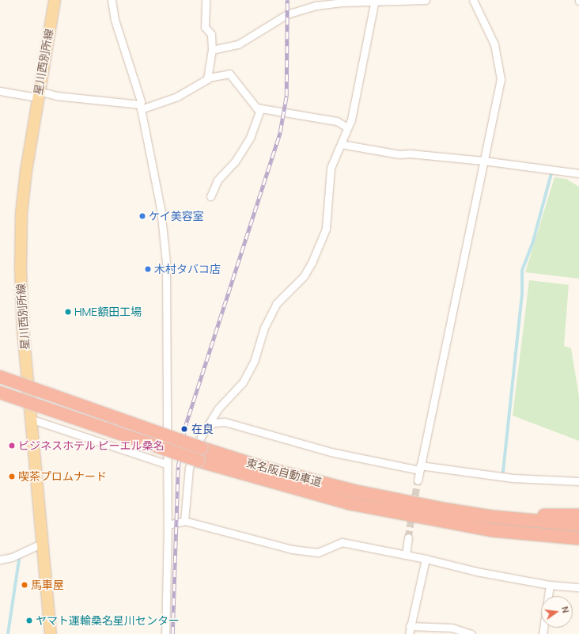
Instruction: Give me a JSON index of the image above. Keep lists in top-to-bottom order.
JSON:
{
  "streets": {
    "highway": ["東名阪自動車道"],
    "main road": ["星川西別所線"]
  },
  "places": [
    "ケイ美容室",
    "木村タバコ店",
    "HME額田工場",
    "在良",
    "ビジネスホテル ピーエル桑名",
    "喫茶プロムナード",
    "馬車屋",
    "ヤマト運輸桑名星川センター"
  ],
  "north": "right"
}
